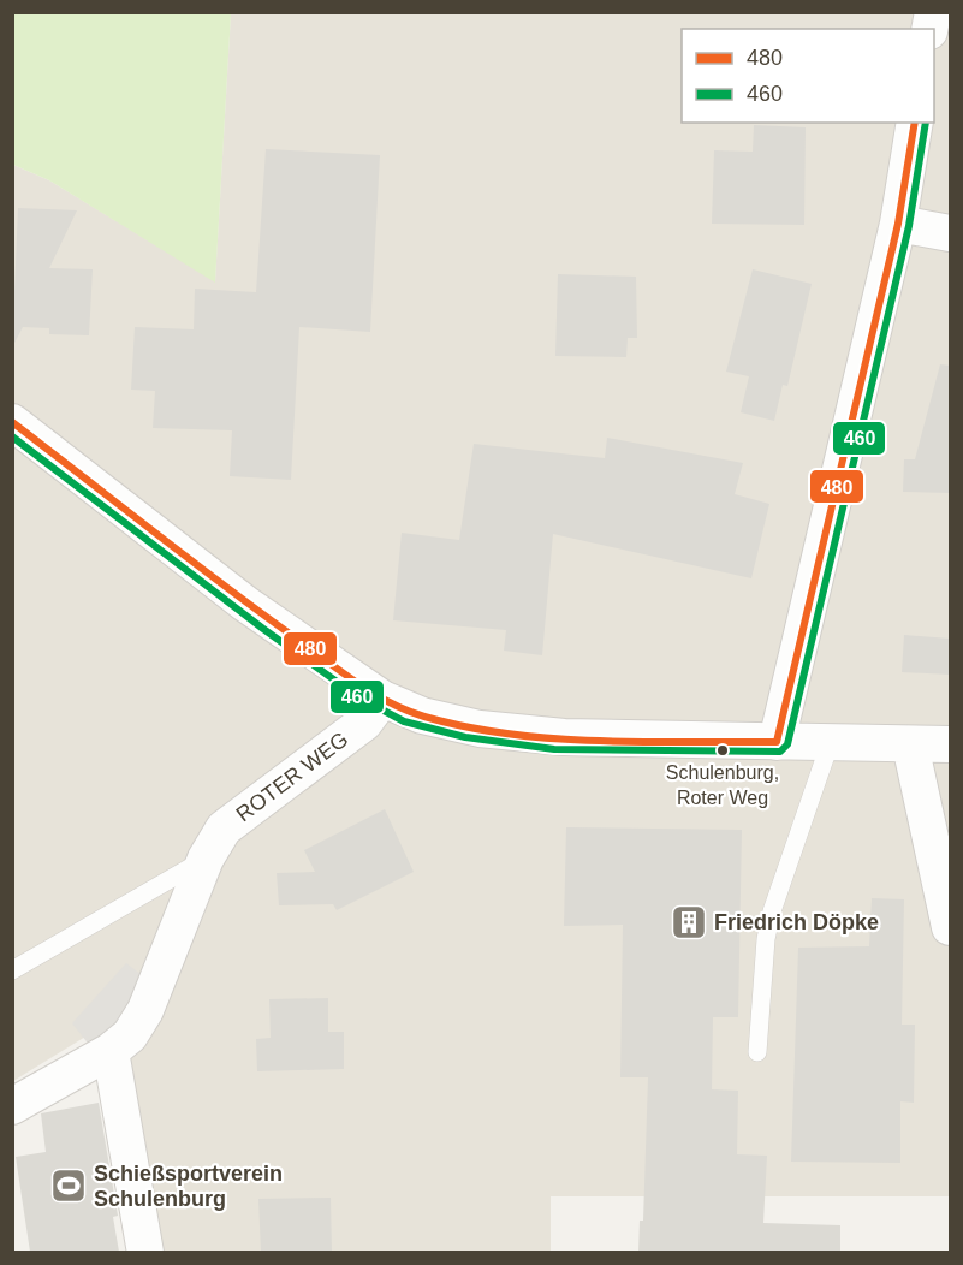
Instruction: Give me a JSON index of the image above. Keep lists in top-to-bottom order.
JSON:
{
  "streets": {
    "street": ["ROTER WEG"]
  },
  "places": {
    "other": ["Schulenburg, Roter Weg"],
    "building": ["Friedrich Döpke"],
    "sports": ["Schießsportverein Schulenburg"]
  },
  "lines": ["transit line 480", "transit line 460"],
  "legend": ["480", "460"]
}
